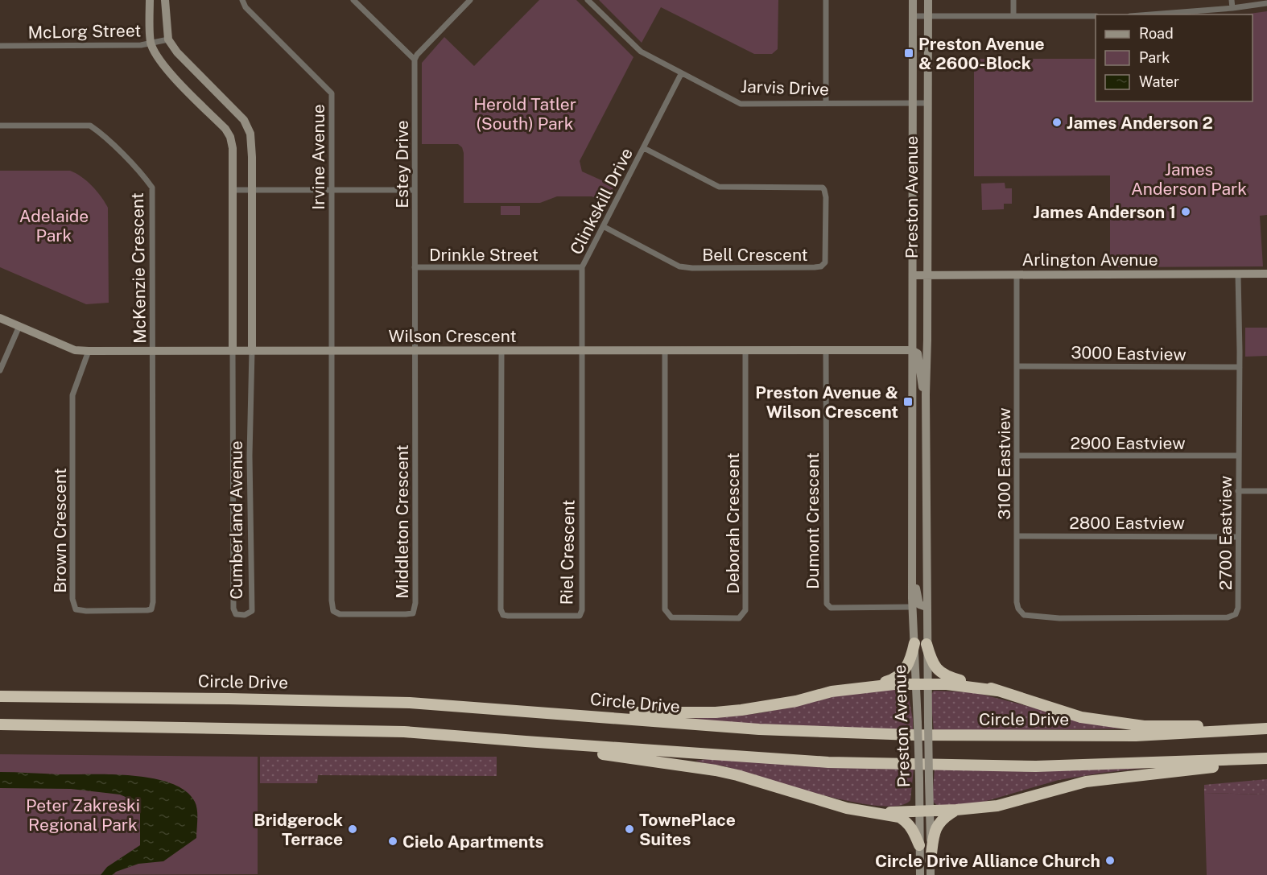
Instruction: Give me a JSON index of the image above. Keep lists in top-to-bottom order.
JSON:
{
  "streets": {
    "highway": ["Circle Drive"],
    "street": [
      "McLorg Street",
      "Jarvis Drive",
      "Irvine Avenue",
      "Estey Drive",
      "Preston Avenue",
      "Clinkskill Drive",
      "Drinkle Street",
      "Bell Crescent",
      "Arlington Avenue",
      "McKenzie Crescent",
      "Wilson Crescent",
      "3000 Eastview",
      "2900 Eastview",
      "3100 Eastview",
      "Cumberland Avenue",
      "Dumont Crescent",
      "Middleton Crescent",
      "2800 Eastview",
      "Deborah Crescent",
      "Brown Crescent",
      "2700 Eastview",
      "Riel Crescent"
    ]
  },
  "crossings": [
    ["McLorg Street", "Cumberland Avenue"],
    ["Jarvis Drive", "Preston Avenue"],
    ["Jarvis Drive", "Clinkskill Drive"],
    ["Irvine Avenue", "Wilson Crescent"],
    ["Irvine Avenue", "Middleton Crescent"],
    ["Estey Drive", "Drinkle Street"],
    ["Estey Drive", "Wilson Crescent"],
    ["Estey Drive", "Middleton Crescent"],
    ["Preston Avenue", "Arlington Avenue"],
    ["Preston Avenue", "Wilson Crescent"],
    ["Preston Avenue", "Dumont Crescent"],
    ["Clinkskill Drive", "Drinkle Street"],
    ["Clinkskill Drive", "Bell Crescent"],
    ["Clinkskill Drive", "Wilson Crescent"],
    ["Clinkskill Drive", "Riel Crescent"],
    ["Arlington Avenue", "3100 Eastview"],
    ["Arlington Avenue", "2700 Eastview"],
    ["McKenzie Crescent", "Wilson Crescent"],
    ["McKenzie Crescent", "Brown Crescent"],
    ["Wilson Crescent", "Cumberland Avenue"],
    ["Wilson Crescent", "Dumont Crescent"],
    ["Wilson Crescent", "Middleton Crescent"],
    ["Wilson Crescent", "Deborah Crescent"],
    ["Wilson Crescent", "Brown Crescent"],
    ["Wilson Crescent", "Riel Crescent"],
    ["3000 Eastview", "3100 Eastview"],
    ["3000 Eastview", "2700 Eastview"],
    ["2900 Eastview", "3100 Eastview"],
    ["2900 Eastview", "2700 Eastview"],
    ["3100 Eastview", "2800 Eastview"],
    ["3100 Eastview", "2700 Eastview"],
    ["2800 Eastview", "2700 Eastview"]
  ],
  "parks": [
    "Herold Tatler (South) Park",
    "James Anderson Park",
    "Adelaide Park",
    "Peter Zakreski Regional Park"
  ],
  "places": {
    "transit": ["Preston Avenue & 2600-Block", "Preston Avenue & Wilson Crescent"],
    "other": [
      "James Anderson 2",
      "James Anderson 1",
      "Bridgerock Terrace",
      "TownePlace Suites",
      "Cielo Apartments",
      "Circle Drive Alliance Church"
    ]
  },
  "legend": ["Road", "Park", "Water"]
}
